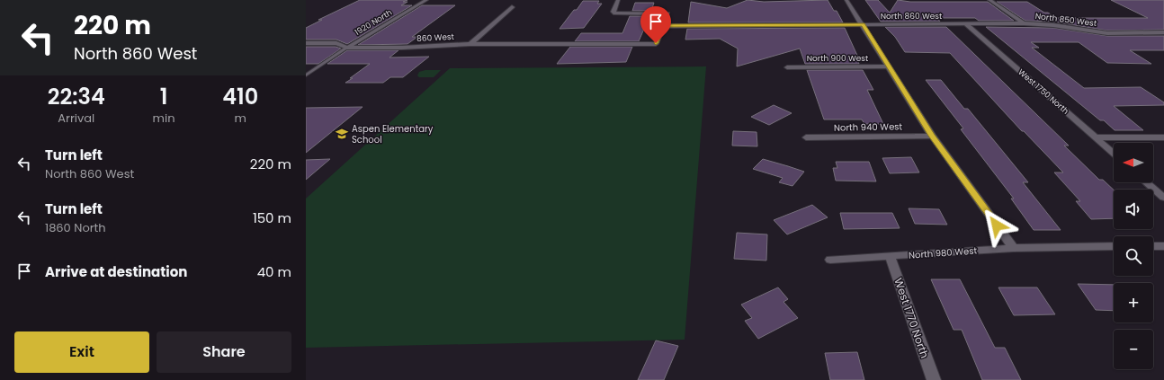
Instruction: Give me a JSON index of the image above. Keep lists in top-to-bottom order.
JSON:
{
  "streets": {
    "street": [
      "North 860 West",
      "North 850 West",
      "1920 North",
      "860 West",
      "North 900 West",
      "West 1750 North",
      "North 940 West",
      "North 980 West",
      "West 1770 North"
    ]
  },
  "crossings": [
    ["North 860 West", "North 850 West"],
    ["North 860 West", "860 West"],
    ["North 860 West", "West 1750 North"],
    ["North 850 West", "West 1750 North"],
    ["1920 North", "860 West"],
    ["North 980 West", "West 1770 North"]
  ],
  "places": {
    "school or university": ["Aspen Elementary School"]
  },
  "north": "left",
  "page": {
    "turn": ["220 m", "North 860 West"],
    "eta": [
      "22:34",
      "Arrival",
      "1",
      "min",
      "410",
      "m"
    ],
    "list": [
      {
        "name": "Turn left",
        "note": "North 860 West",
        "value": "220 m"
      },
      {
        "name": "Turn left",
        "note": "1860 North",
        "value": "150 m"
      },
      {
        "name": "Arrive at destination",
        "value": "40 m"
      }
    ],
    "map_buttons": ["+", "−"],
    "buttons": ["Exit", "Share"]
  }
}
